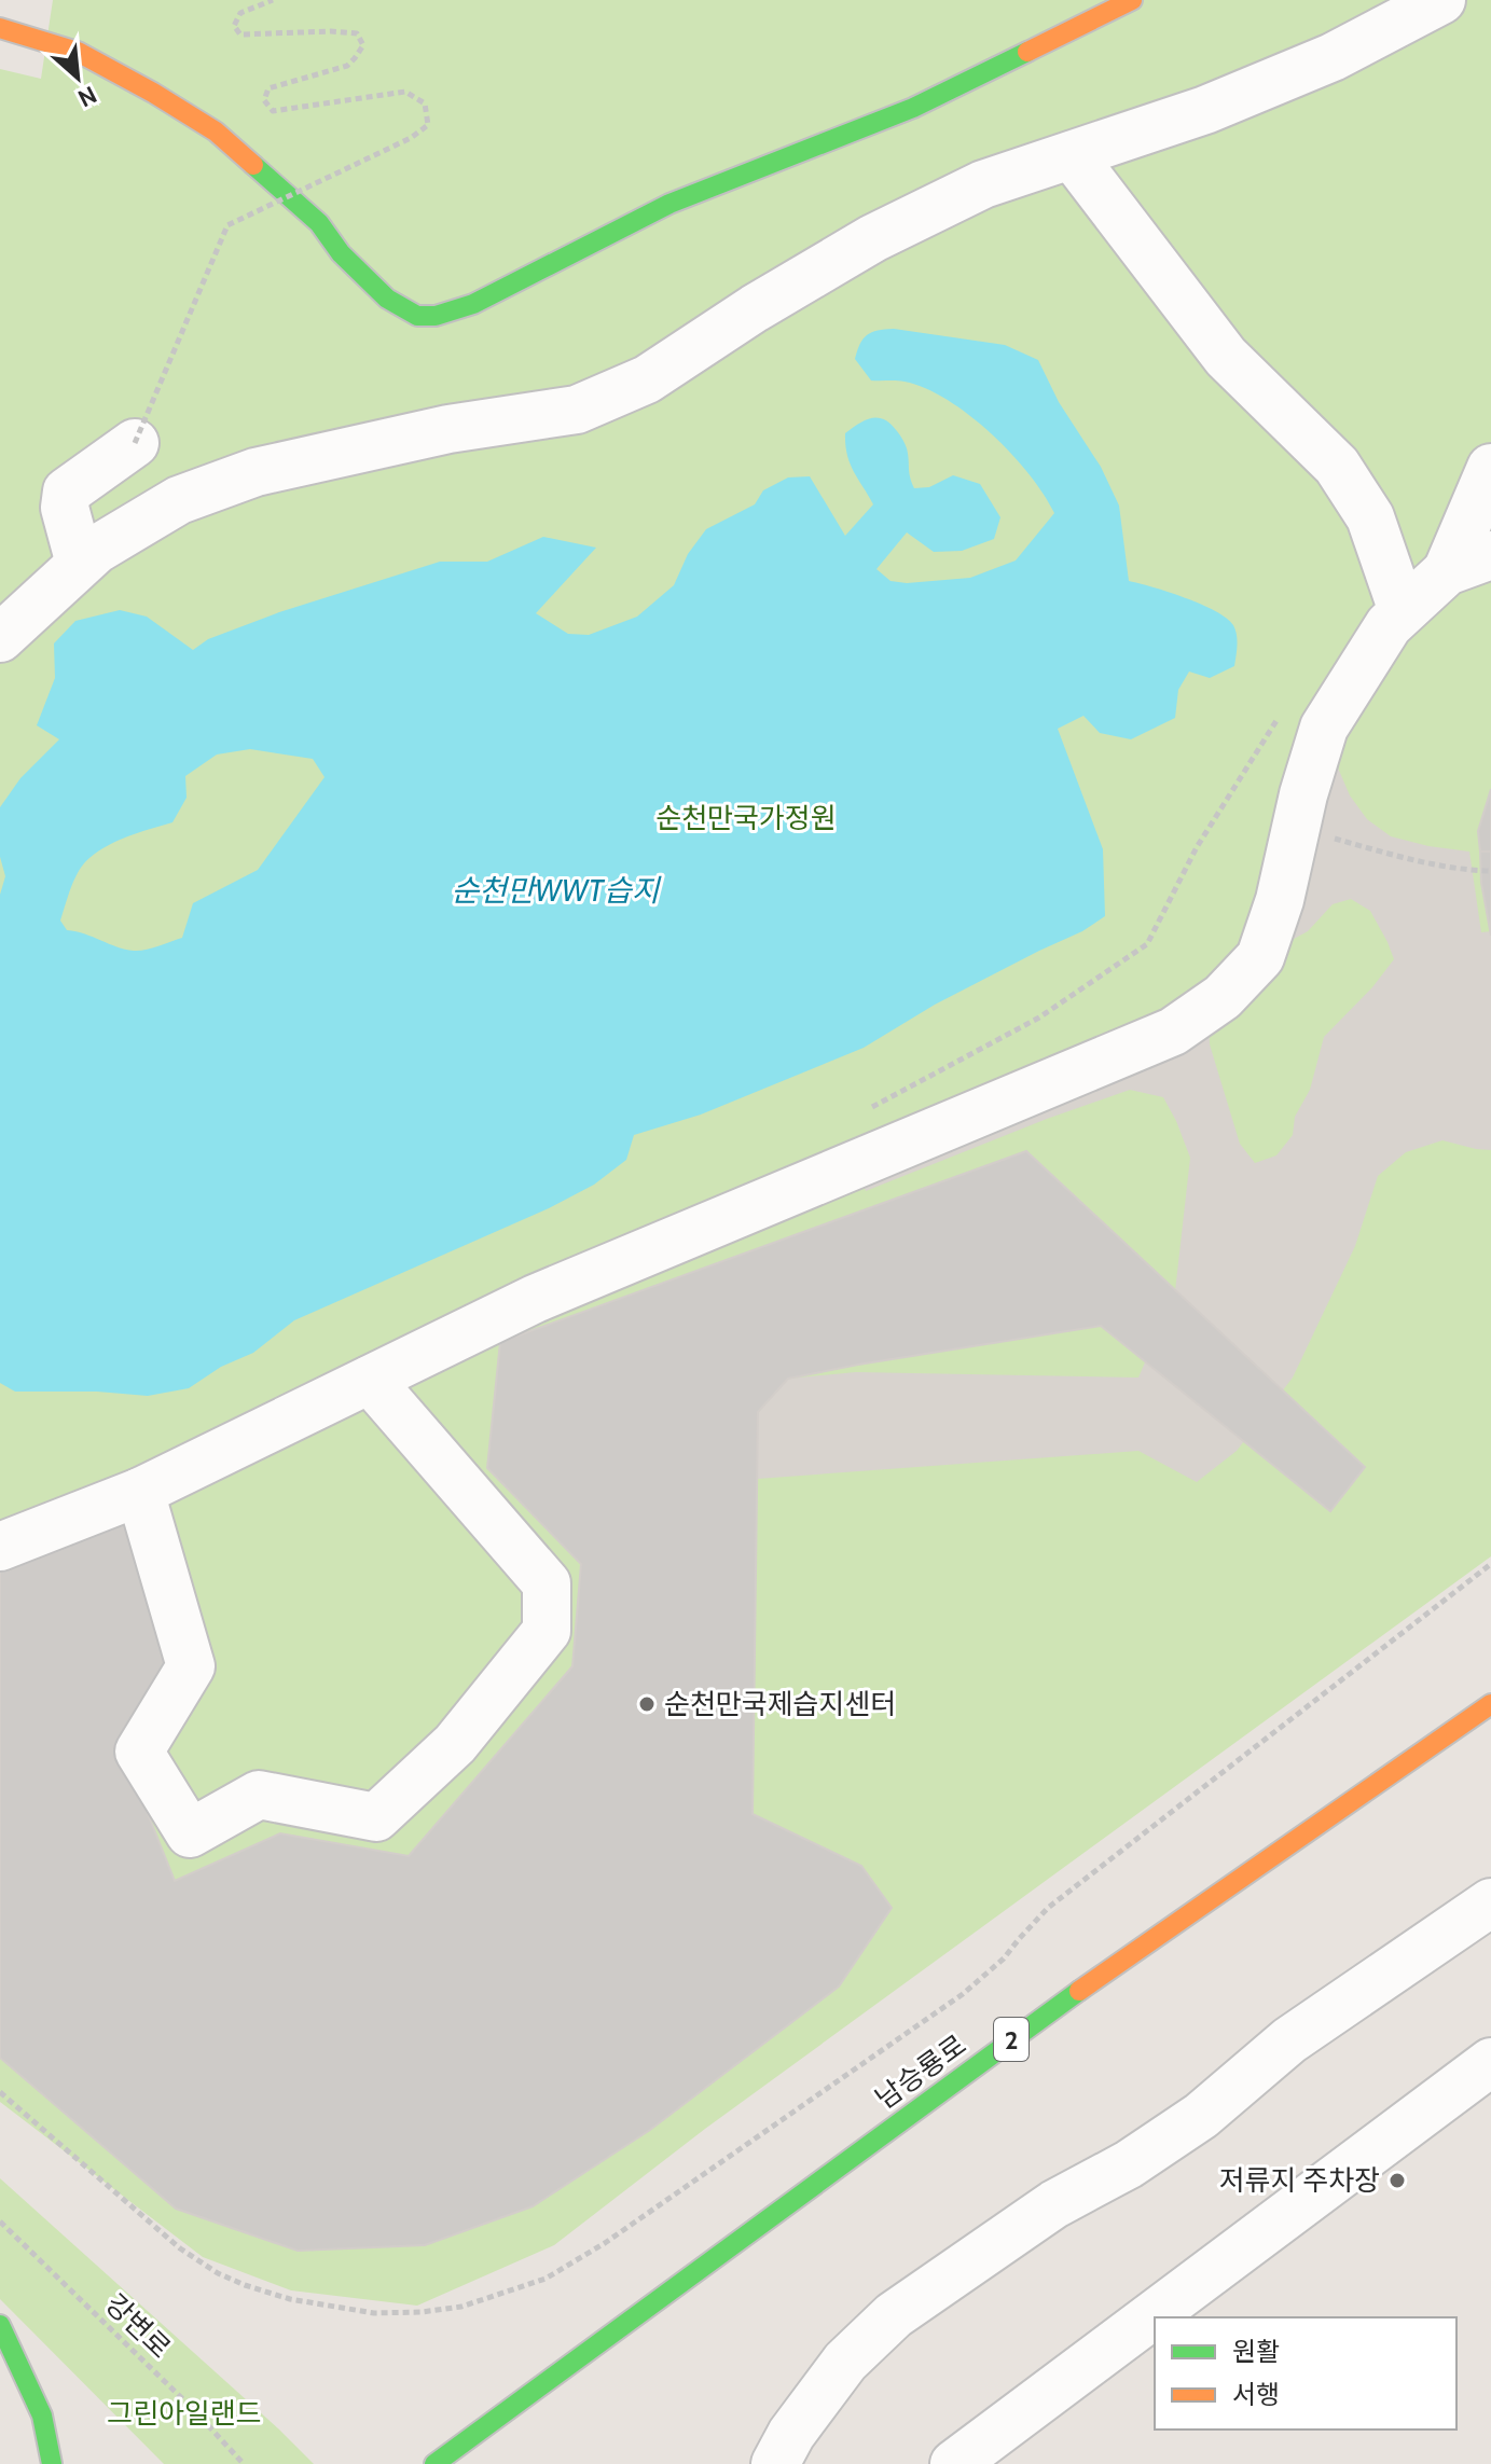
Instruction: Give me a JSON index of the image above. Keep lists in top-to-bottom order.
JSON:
{
  "streets": {
    "main road": ["2", "남승룡로"],
    "path": ["강변로"]
  },
  "water": ["순천만WWT습지"],
  "parks": ["순천만국가정원", "그린아일랜드"],
  "places": ["순천만국제습지센터", "저류지 주차장"],
  "legend": ["원활", "서행"],
  "north": "bottom right"
}
